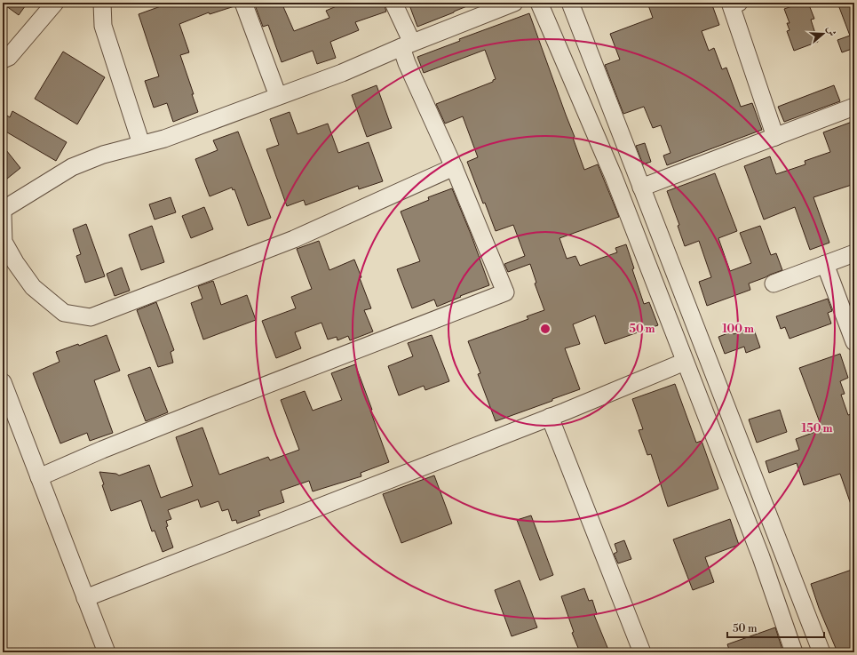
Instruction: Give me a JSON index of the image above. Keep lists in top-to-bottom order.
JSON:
{
  "scale_bar": "50 m",
  "north": "right",
  "rings": ["50 m", "100 m", "150 m"]
}
